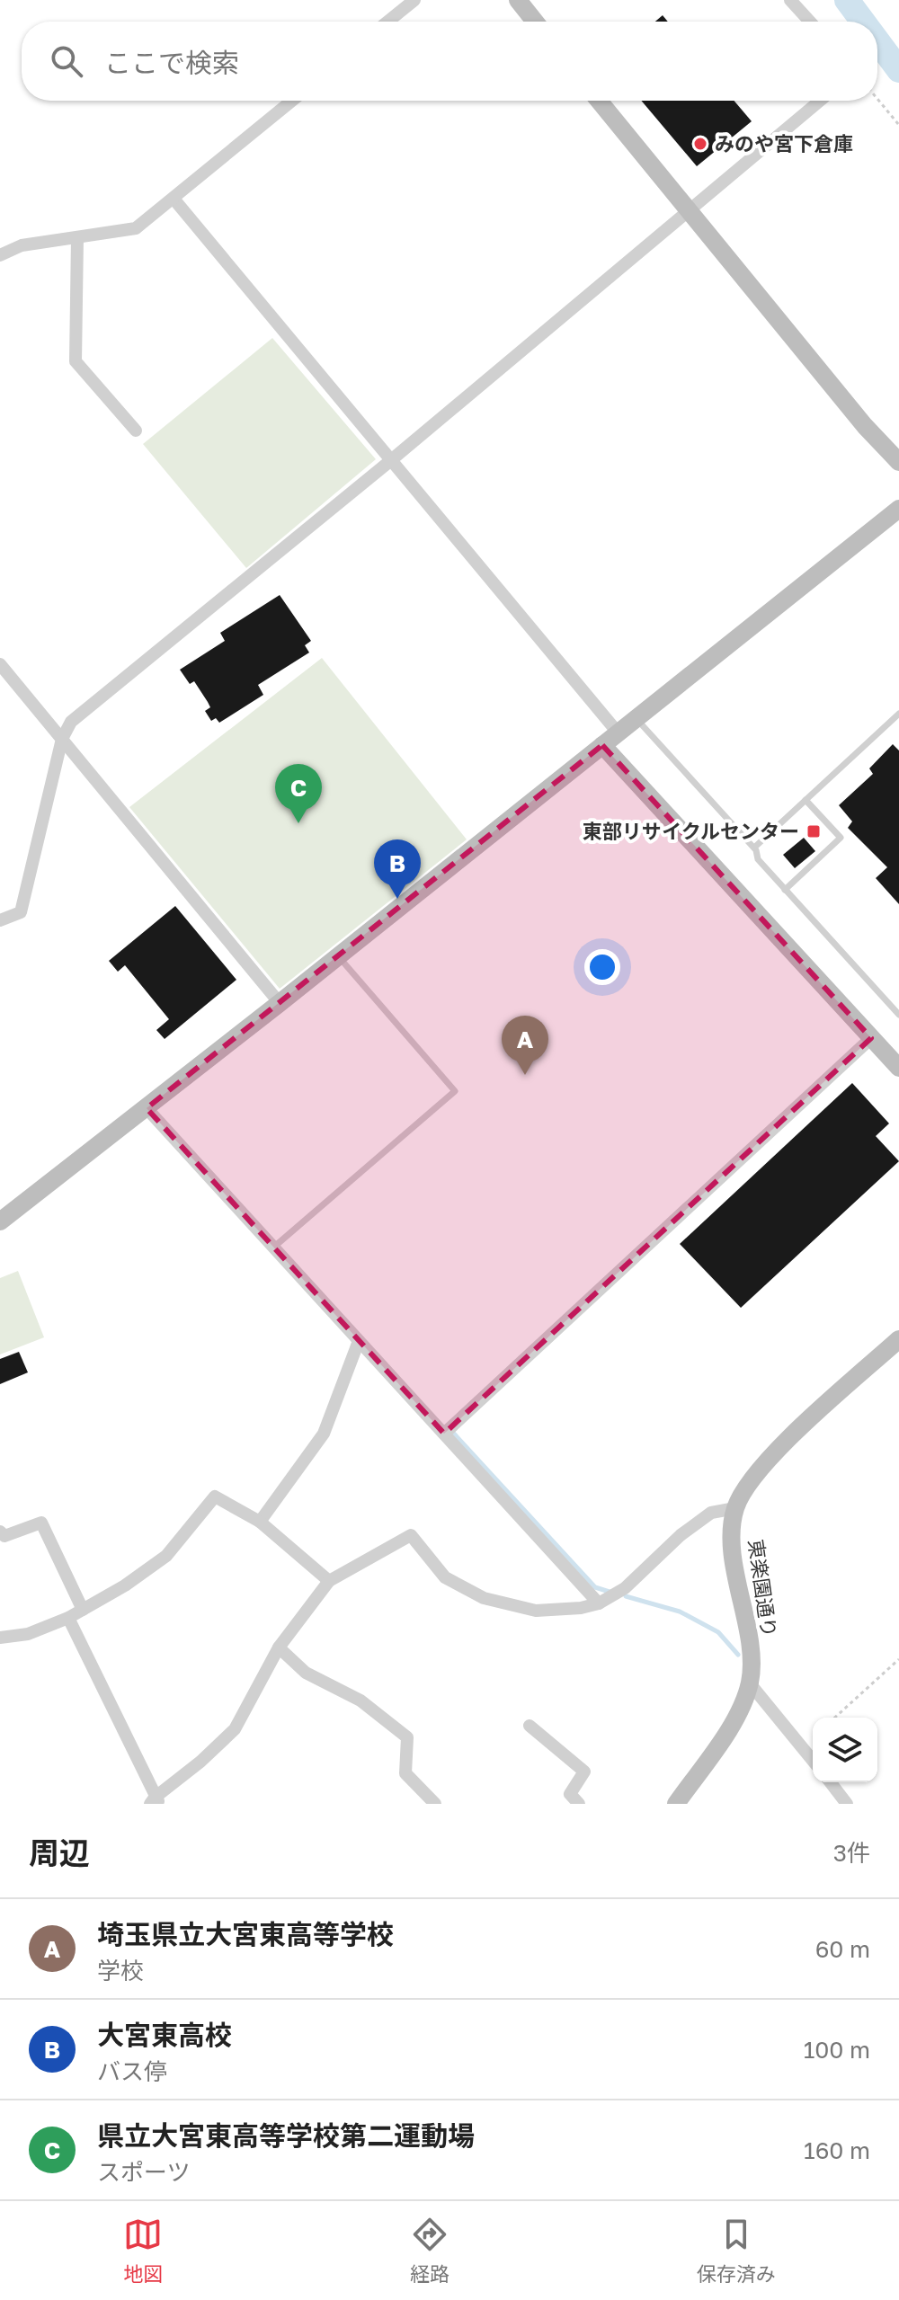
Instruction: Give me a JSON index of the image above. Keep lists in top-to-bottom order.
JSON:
{
  "streets": {
    "street": ["東楽園通り"]
  },
  "places": {
    "other": ["みのや宮下倉庫"],
    "transit": ["東部リサイクルセンター"]
  },
  "page": {
    "search": "ここで検索",
    "pins": ["C", "B", "A"],
    "heading": ["周辺", "3件"],
    "list": [
      {
        "mark": "A",
        "name": "埼玉県立大宮東高等学校",
        "note": "学校",
        "value": "60 m"
      },
      {
        "mark": "B",
        "name": "大宮東高校",
        "note": "バス停",
        "value": "100 m"
      },
      {
        "mark": "C",
        "name": "県立大宮東高等学校第二運動場",
        "note": "スポーツ",
        "value": "160 m"
      }
    ],
    "nav": ["地図", "経路", "保存済み"]
  }
}
